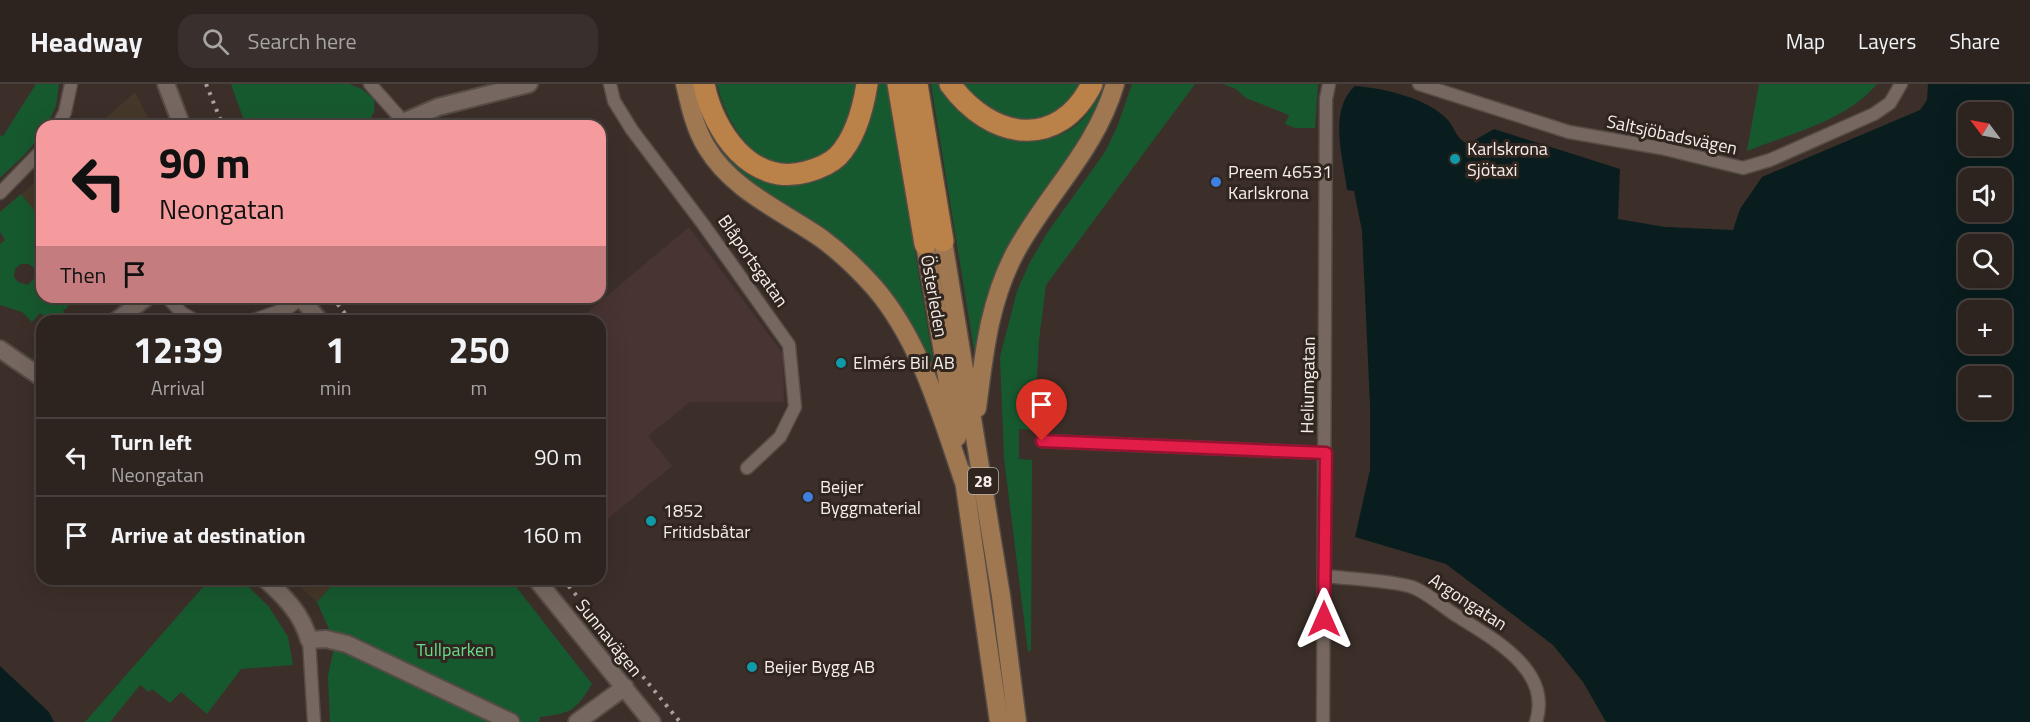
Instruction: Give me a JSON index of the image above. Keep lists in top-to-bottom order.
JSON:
{
  "streets": {
    "highway": ["Österleden", "28"],
    "street": [
      "Saltsjöbadsvägen",
      "Blåportsgatan",
      "Heliumgatan",
      "Argongatan",
      "Sunnavägen"
    ]
  },
  "crossings": [
    ["Heliumgatan", "Argongatan"]
  ],
  "parks": ["Tullparken"],
  "places": [
    "Karlskrona Sjötaxi",
    "Preem 46531 Karlskrona",
    "Elmérs Bil AB",
    "Beijer Byggmaterial",
    "1852 Fritidsbåtar",
    "Beijer Bygg AB"
  ],
  "north": "top left",
  "page": {
    "header": "Headway",
    "search": "Search here",
    "nav": ["Map", "Layers", "Share"],
    "map_buttons": ["+", "−"],
    "turn": ["90 m", "Neongatan"],
    "then": "Then",
    "eta": [
      "12:39",
      "Arrival",
      "1",
      "min",
      "250",
      "m"
    ],
    "list": [
      {
        "name": "Turn left",
        "note": "Neongatan",
        "value": "90 m"
      },
      {
        "name": "Arrive at destination",
        "value": "160 m"
      }
    ]
  }
}
